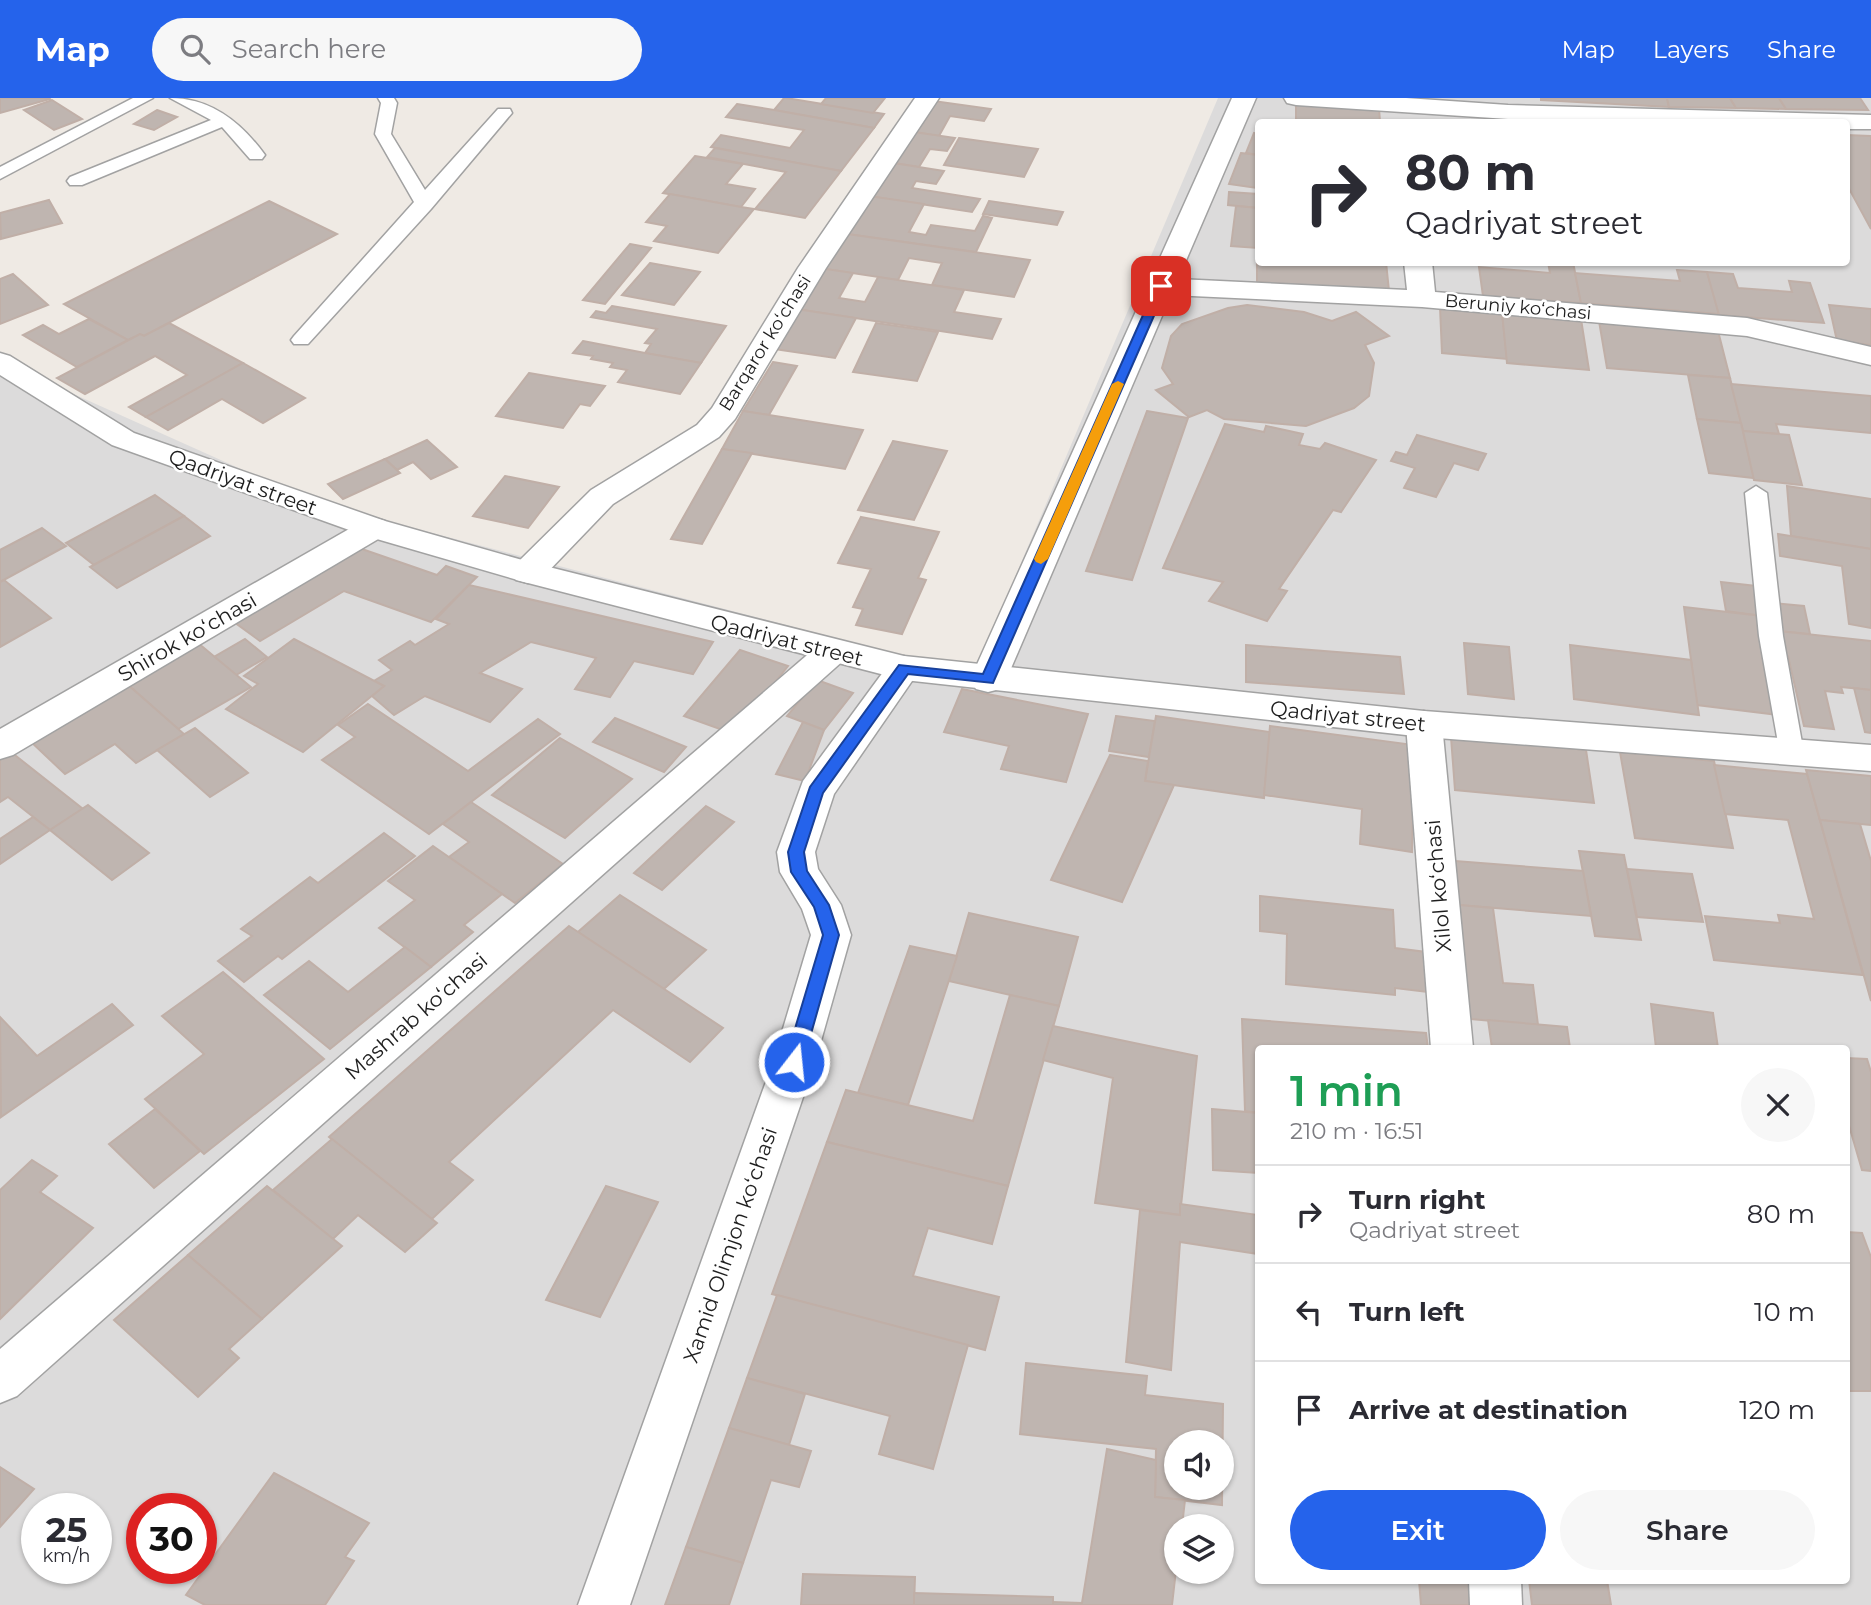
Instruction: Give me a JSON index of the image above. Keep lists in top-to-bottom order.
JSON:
{
  "streets": {
    "street": [
      "Beruniy koʻchasi",
      "Barqaror koʻchasi",
      "Qadriyat street",
      "Shirok koʻchasi",
      "Xilol koʻchasi",
      "Mashrab koʻchasi",
      "Xamid Olimjon koʻchasi"
    ]
  },
  "crossings": [
    ["Barqaror koʻchasi", "Qadriyat street"],
    ["Qadriyat street", "Shirok koʻchasi"],
    ["Qadriyat street", "Xilol koʻchasi"],
    ["Qadriyat street", "Mashrab koʻchasi"],
    ["Qadriyat street", "Xamid Olimjon koʻchasi"]
  ],
  "page": {
    "header": "Map",
    "search": "Search here",
    "nav": ["Map", "Layers", "Share"],
    "turn": ["80 m", "Qadriyat street"],
    "heading": ["1 min", "210 m · 16:51"],
    "list": [
      {
        "name": "Turn right",
        "note": "Qadriyat street",
        "value": "80 m"
      },
      {
        "name": "Turn left",
        "value": "10 m"
      },
      {
        "name": "Arrive at destination",
        "value": "120 m"
      }
    ],
    "buttons": ["Exit", "Share"],
    "speed": "25 km/h",
    "limit": "30"
  }
}
